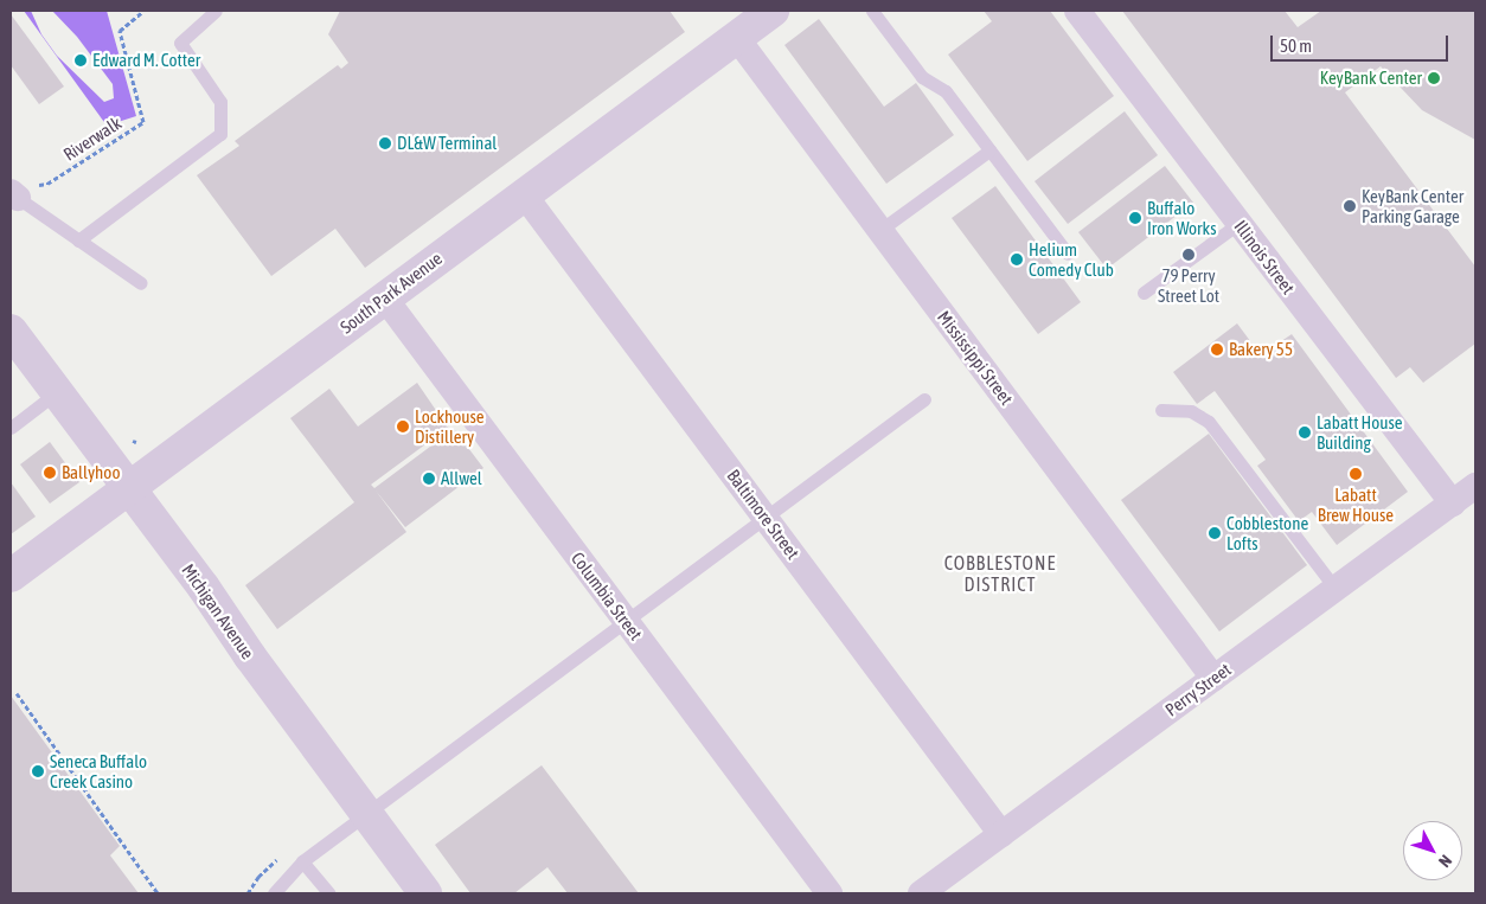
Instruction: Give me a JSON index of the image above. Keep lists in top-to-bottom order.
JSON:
{
  "streets": {
    "street": [
      "Illinois Street",
      "South Park Avenue",
      "Mississippi Street",
      "Baltimore Street",
      "Columbia Street",
      "Michigan Avenue",
      "Perry Street"
    ],
    "path": ["Riverwalk"]
  },
  "crossings": [
    ["Illinois Street", "Perry Street"],
    ["South Park Avenue", "Mississippi Street"],
    ["South Park Avenue", "Baltimore Street"],
    ["South Park Avenue", "Columbia Street"],
    ["South Park Avenue", "Michigan Avenue"],
    ["Mississippi Street", "Perry Street"],
    ["Baltimore Street", "Perry Street"]
  ],
  "districts": ["COBBLESTONE DISTRICT"],
  "places": [
    "Edward M. Cotter",
    "KeyBank Center",
    "DL&W Terminal",
    "KeyBank Center Parking Garage",
    "Buffalo Iron Works",
    "79 Perry Street Lot",
    "Helium Comedy Club",
    "Bakery 55",
    "Lockhouse Distillery",
    "Labatt House Building",
    "Ballyhoo",
    "Labatt Brew House",
    "Allwel",
    "Cobblestone Lofts",
    "Seneca Buffalo Creek Casino"
  ],
  "scale_bar": "50 m",
  "north": "bottom right"
}
